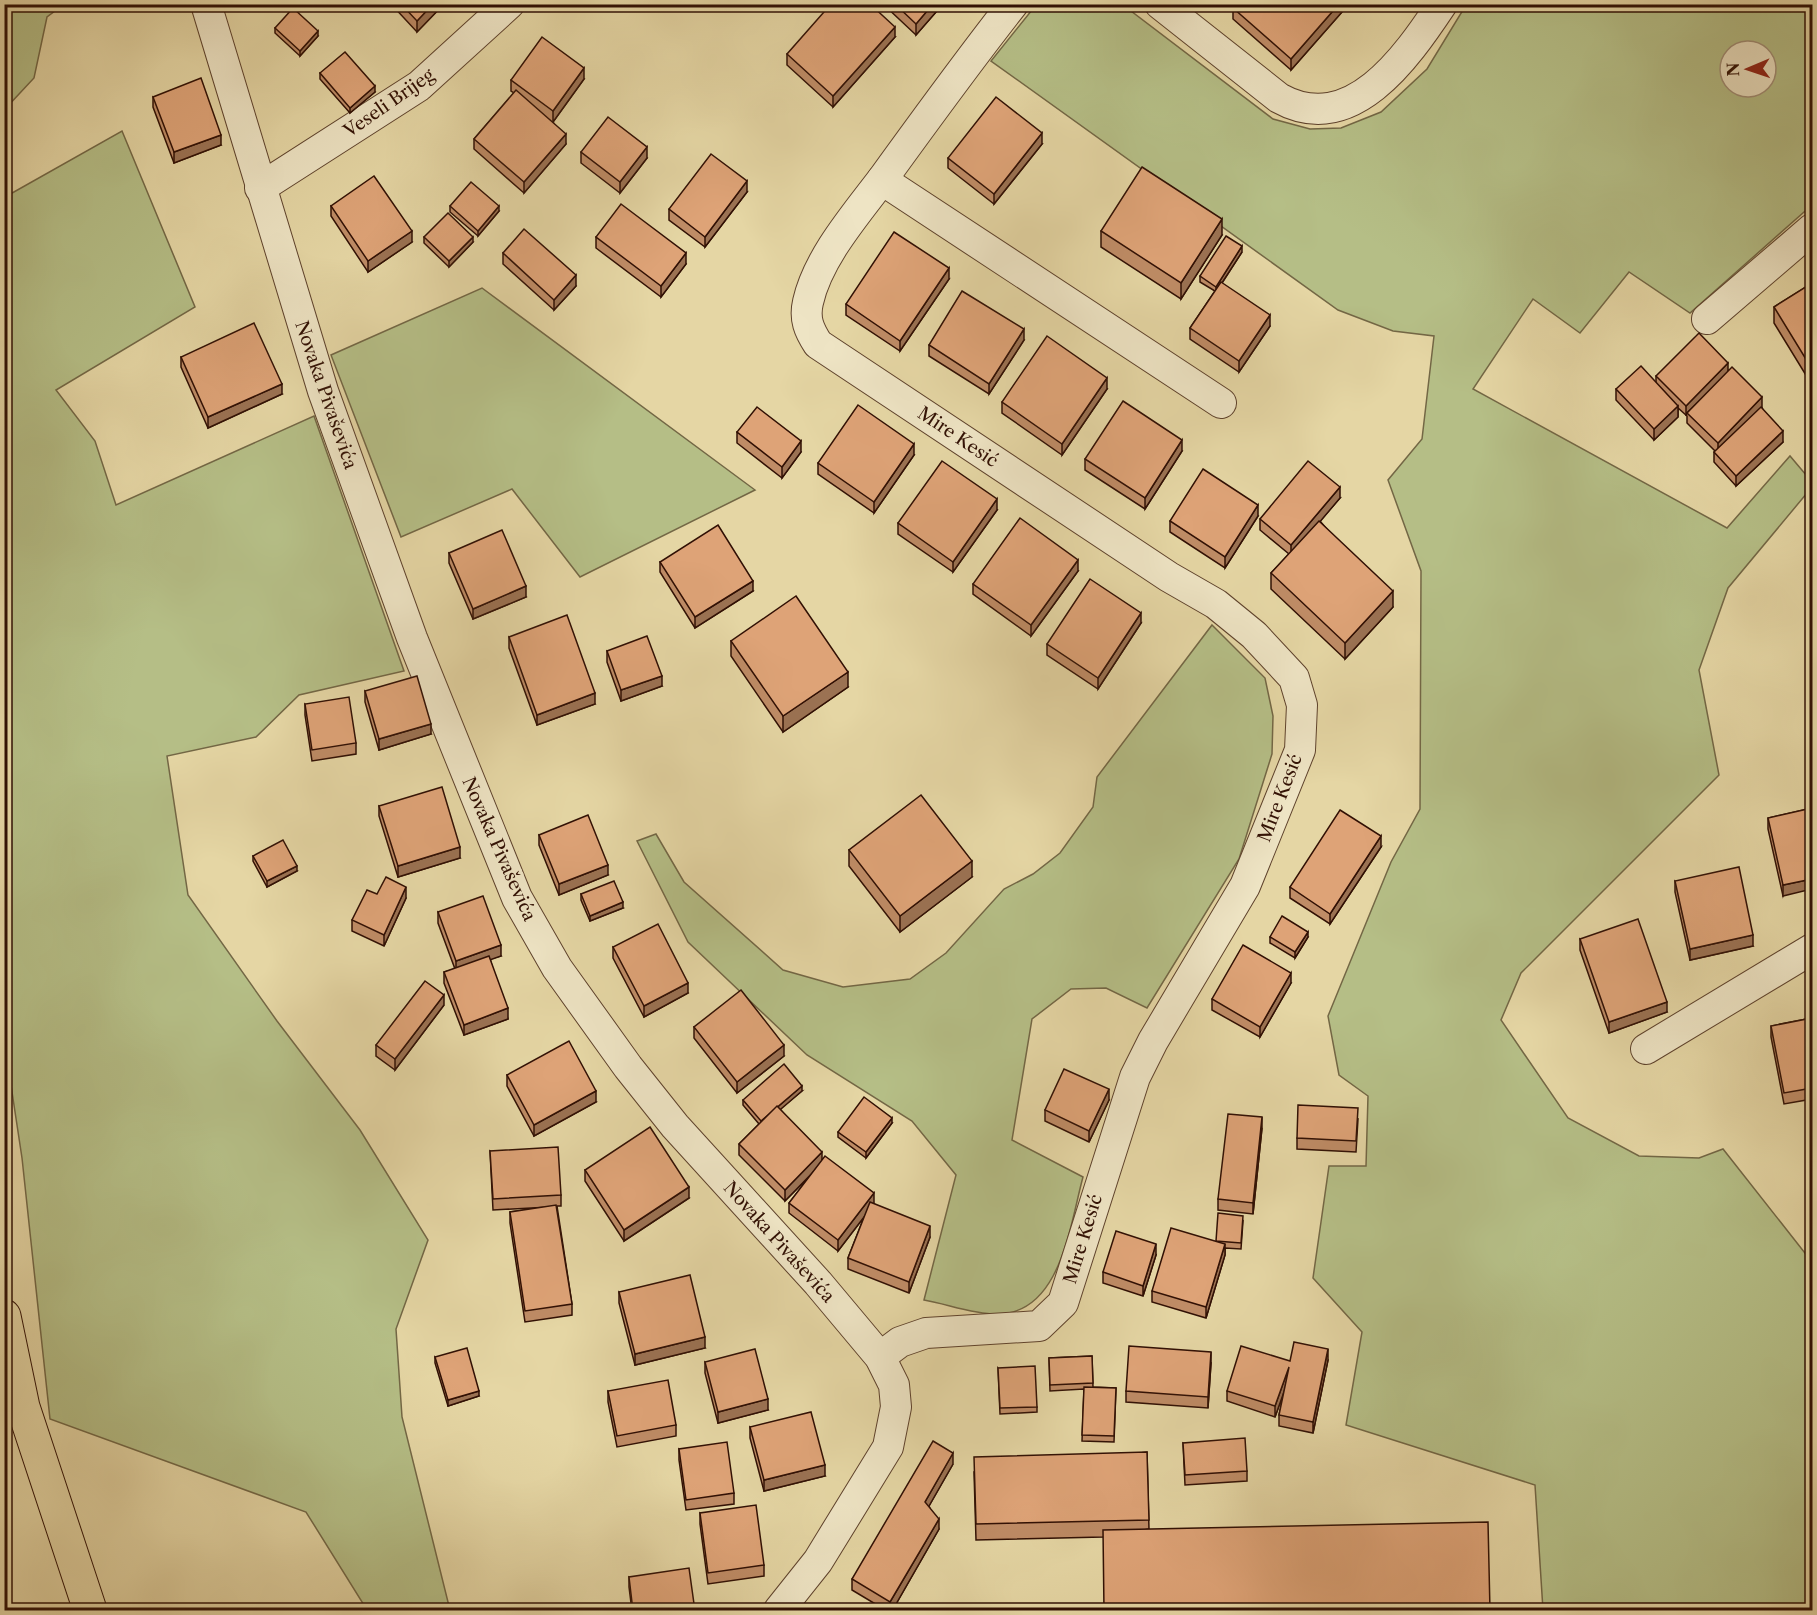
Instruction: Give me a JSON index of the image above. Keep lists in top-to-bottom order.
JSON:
{
  "streets": {
    "street": ["Veseli Brijeg", "Novaka Pivaševića", "Mire Kesić"]
  },
  "crossings": [
    ["Veseli Brijeg", "Novaka Pivaševića"],
    ["Novaka Pivaševića", "Mire Kesić"]
  ],
  "north": "left"
}
